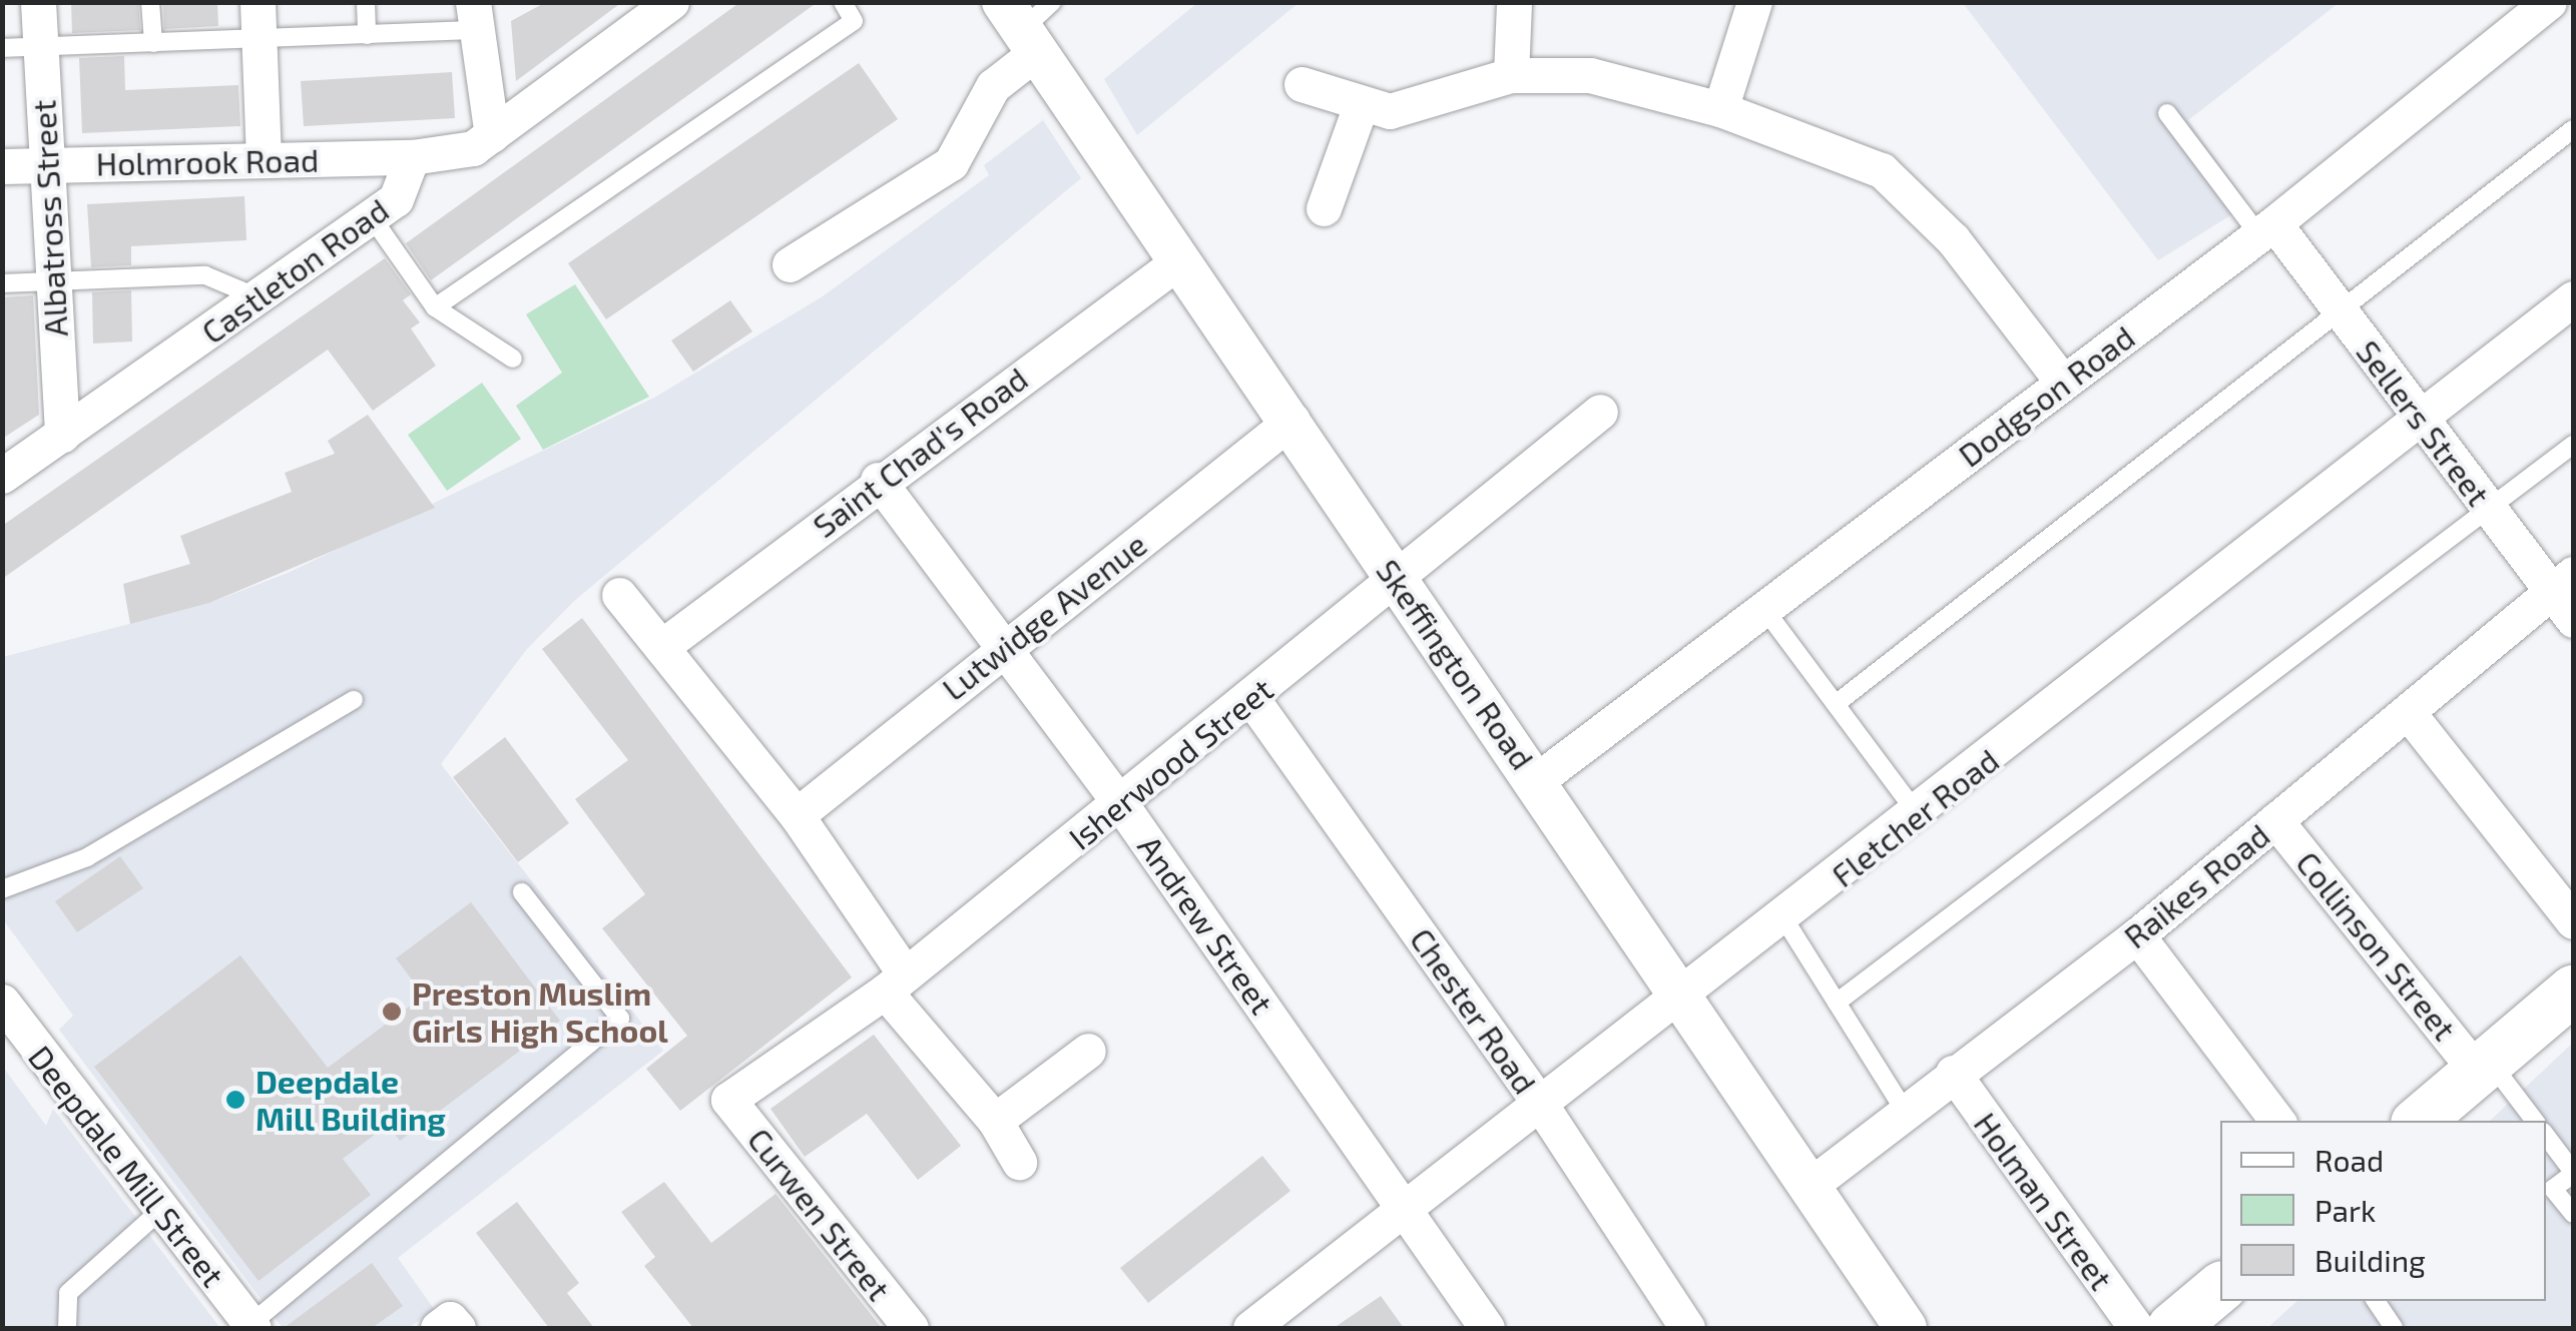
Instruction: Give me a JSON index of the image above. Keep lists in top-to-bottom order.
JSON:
{
  "streets": {
    "street": [
      "Holmrook Road",
      "Albatross Street",
      "Castleton Road",
      "Dodgson Road",
      "Sellers Street",
      "Saint Chad's Road",
      "Lutwidge Avenue",
      "Skeffington Road",
      "Isherwood Street",
      "Fletcher Road",
      "Raikes Road",
      "Andrew Street",
      "Collinson Street",
      "Chester Road",
      "Deepdale Mill Street",
      "Holman Street",
      "Curwen Street"
    ]
  },
  "crossings": [
    ["Holmrook Road", "Albatross Street"],
    ["Holmrook Road", "Castleton Road"],
    ["Albatross Street", "Castleton Road"],
    ["Dodgson Road", "Sellers Street"],
    ["Dodgson Road", "Skeffington Road"],
    ["Sellers Street", "Fletcher Road"],
    ["Sellers Street", "Raikes Road"],
    ["Saint Chad's Road", "Skeffington Road"],
    ["Saint Chad's Road", "Andrew Street"],
    ["Lutwidge Avenue", "Skeffington Road"],
    ["Lutwidge Avenue", "Andrew Street"],
    ["Skeffington Road", "Isherwood Street"],
    ["Skeffington Road", "Fletcher Road"],
    ["Skeffington Road", "Raikes Road"],
    ["Isherwood Street", "Andrew Street"],
    ["Isherwood Street", "Chester Road"],
    ["Isherwood Street", "Curwen Street"],
    ["Fletcher Road", "Andrew Street"],
    ["Fletcher Road", "Chester Road"],
    ["Raikes Road", "Collinson Street"],
    ["Raikes Road", "Holman Street"]
  ],
  "places": ["Preston Muslim Girls High School", "Deepdale Mill Building"],
  "legend": ["Road", "Park", "Building"]
}
